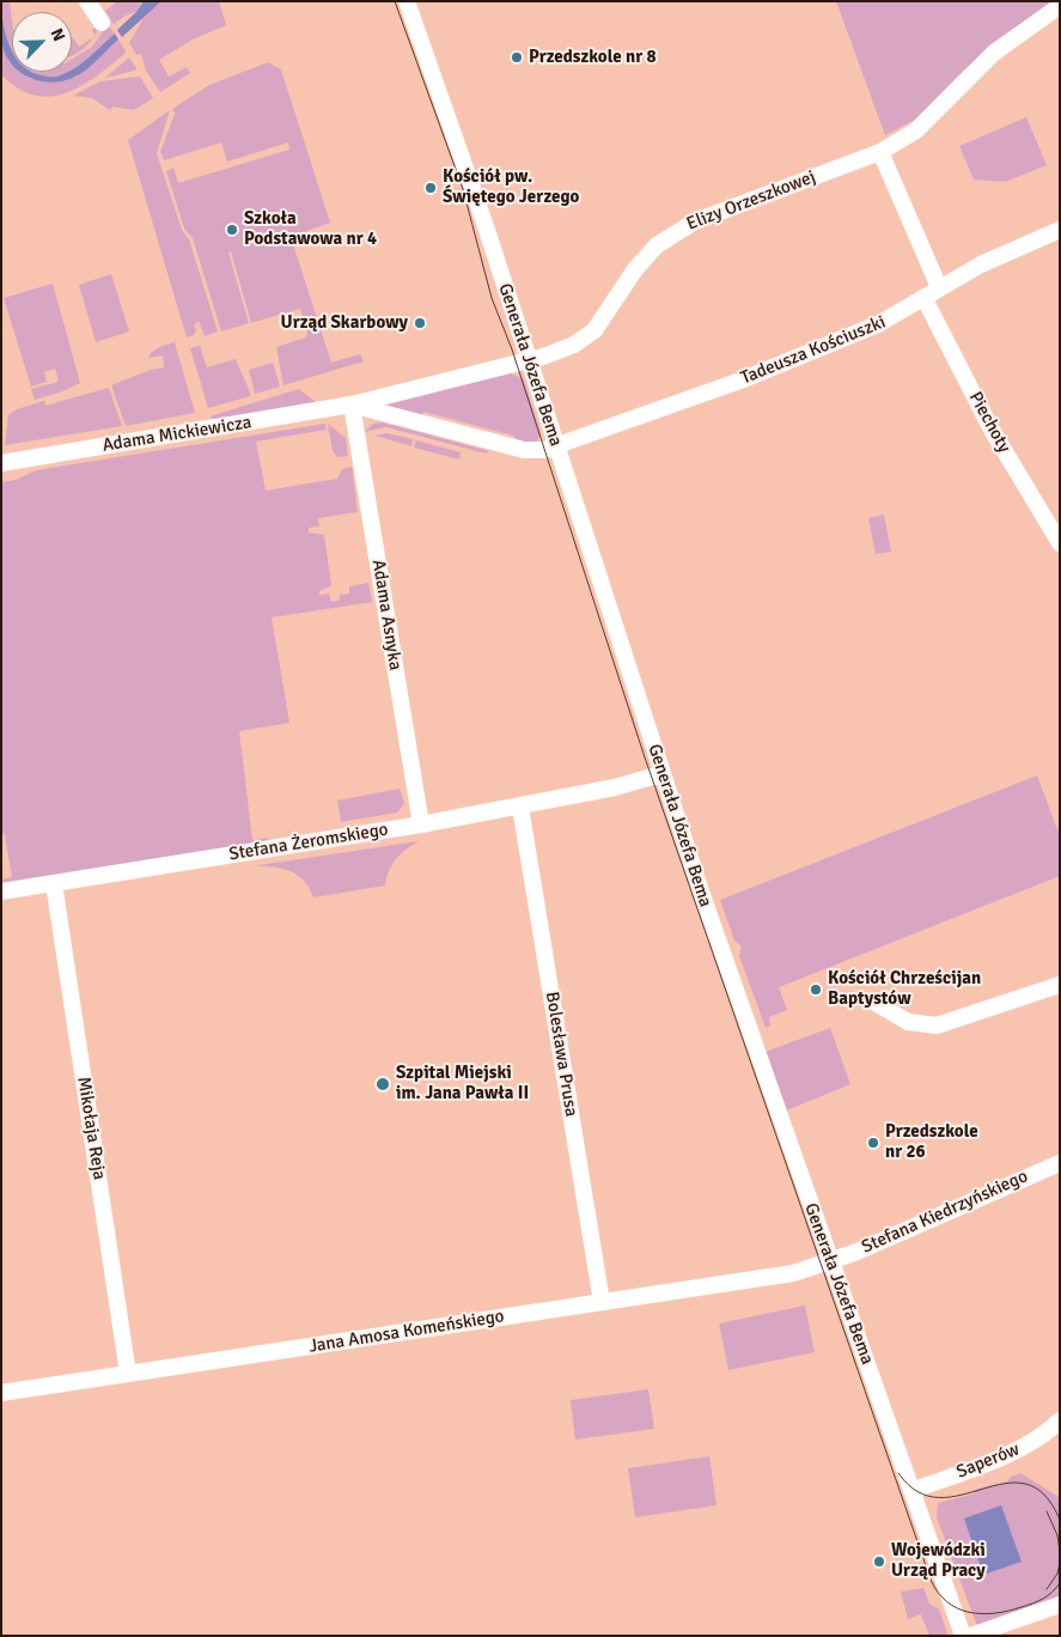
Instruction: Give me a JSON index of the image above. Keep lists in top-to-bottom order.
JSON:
{
  "streets": {
    "street": [
      "Elizy Orzeszkowej",
      "Tadeusza Kościuszki",
      "Generała Józefa Bema",
      "Piechoty",
      "Adama Mickiewicza",
      "Adama Asnyka",
      "Stefana Żeromskiego",
      "Bolesława Prusa",
      "Mikołaja Reja",
      "Stefana Kiedrzyńskiego",
      "Jana Amosa Komeńskiego",
      "Saperów"
    ]
  },
  "crossings": [
    ["Elizy Orzeszkowej", "Generała Józefa Bema"],
    ["Elizy Orzeszkowej", "Adama Mickiewicza"],
    ["Tadeusza Kościuszki", "Generała Józefa Bema"],
    ["Tadeusza Kościuszki", "Piechoty"],
    ["Tadeusza Kościuszki", "Adama Mickiewicza"],
    ["Generała Józefa Bema", "Adama Mickiewicza"],
    ["Generała Józefa Bema", "Stefana Żeromskiego"],
    ["Generała Józefa Bema", "Stefana Kiedrzyńskiego"],
    ["Generała Józefa Bema", "Saperów"],
    ["Adama Mickiewicza", "Adama Asnyka"],
    ["Adama Asnyka", "Stefana Żeromskiego"],
    ["Stefana Żeromskiego", "Bolesława Prusa"],
    ["Stefana Żeromskiego", "Mikołaja Reja"],
    ["Bolesława Prusa", "Jana Amosa Komeńskiego"],
    ["Mikołaja Reja", "Jana Amosa Komeńskiego"],
    ["Stefana Kiedrzyńskiego", "Jana Amosa Komeńskiego"]
  ],
  "places": [
    "Przedszkole nr 8",
    "Kościół pw. Świętego Jerzego",
    "Szkoła Podstawowa nr 4",
    "Urząd Skarbowy",
    "Kościół Chrześcijan Baptystów",
    "Szpital Miejski im. Jana Pawła II",
    "Przedszkole nr 26",
    "Wojewódzki Urząd Pracy"
  ],
  "north": "top right"
}
